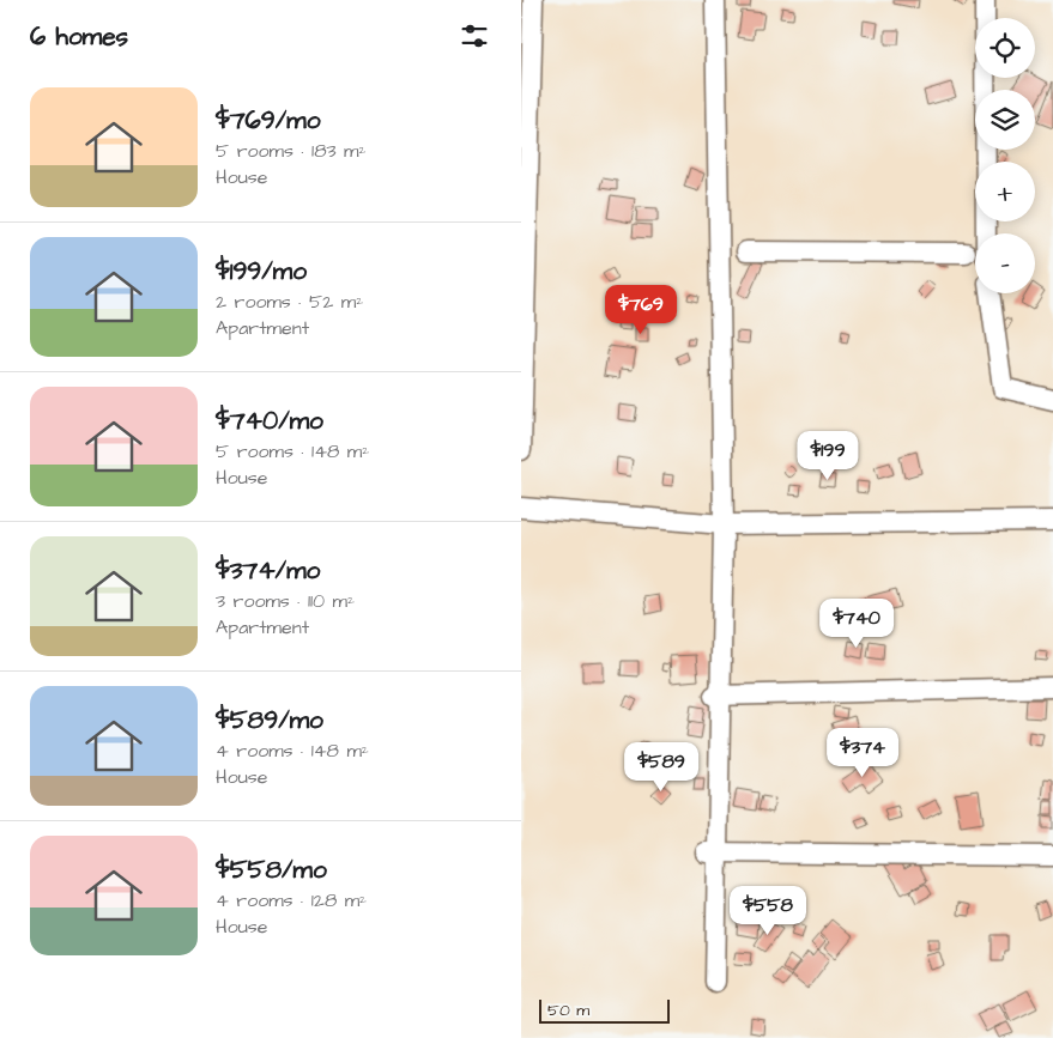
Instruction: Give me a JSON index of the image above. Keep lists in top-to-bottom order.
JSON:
{
  "scale_bar": "50 m",
  "page": {
    "heading": "6 homes",
    "map_buttons": ["+", "−"],
    "list": [
      {
        "name": "$769/mo",
        "note": "5 rooms · 183 m² · House"
      },
      {
        "name": "$199/mo",
        "note": "2 rooms · 52 m² · Apartment"
      },
      {
        "name": "$740/mo",
        "note": "5 rooms · 148 m² · House"
      },
      {
        "name": "$374/mo",
        "note": "3 rooms · 110 m² · Apartment"
      },
      {
        "name": "$589/mo",
        "note": "4 rooms · 148 m² · House"
      },
      {
        "name": "$558/mo",
        "note": "4 rooms · 128 m² · House"
      }
    ],
    "price": [
      "$769",
      "$199",
      "$740",
      "$374",
      "$589",
      "$558"
    ],
    "scale": "50 m"
  }
}
